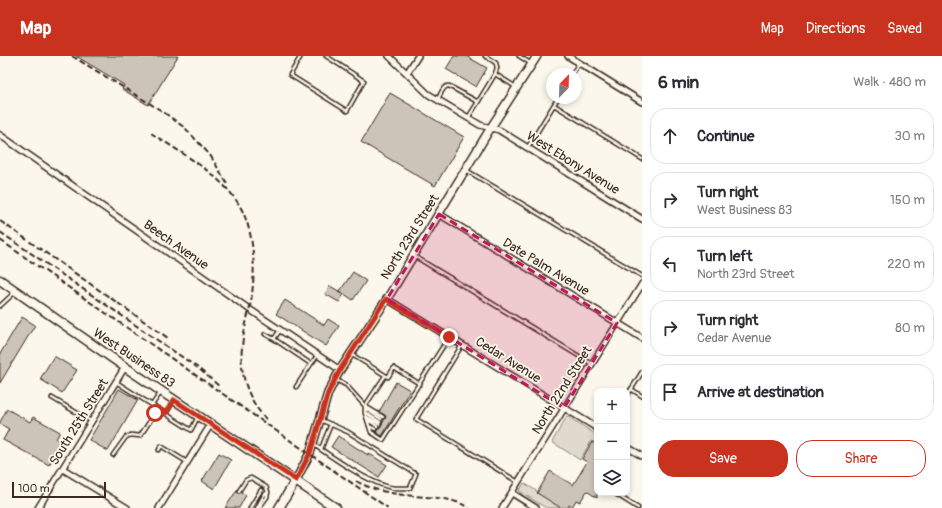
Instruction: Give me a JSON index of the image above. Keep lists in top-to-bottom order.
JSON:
{
  "streets": {
    "main road": ["North 23rd Street", "West Business 83"],
    "street": [
      "West Ebony Avenue",
      "Beech Avenue",
      "Date Palm Avenue",
      "Cedar Avenue",
      "North 22nd Street",
      "South 25th Street"
    ]
  },
  "crossings": [
    ["West Ebony Avenue", "North 23rd Street"],
    ["North 23rd Street", "Beech Avenue"],
    ["North 23rd Street", "Date Palm Avenue"],
    ["North 23rd Street", "West Business 83"],
    ["North 23rd Street", "Cedar Avenue"],
    ["Date Palm Avenue", "North 22nd Street"],
    ["West Business 83", "South 25th Street"],
    ["Cedar Avenue", "North 22nd Street"]
  ],
  "scale_bar": "100 m",
  "north": "top right",
  "page": {
    "header": "Map",
    "nav": ["Map", "Directions", "Saved"],
    "heading": ["6 min", "Walk · 480 m"],
    "list": [
      ["Continue", "30 m"],
      ["Turn right", "West Business 83", "150 m"],
      ["Turn left", "North 23rd Street", "220 m"],
      ["Turn right", "Cedar Avenue", "80 m"],
      "Arrive at destination"
    ],
    "map_buttons": ["+", "−"],
    "buttons": ["Save", "Share"],
    "scale": "100 m"
  }
}
